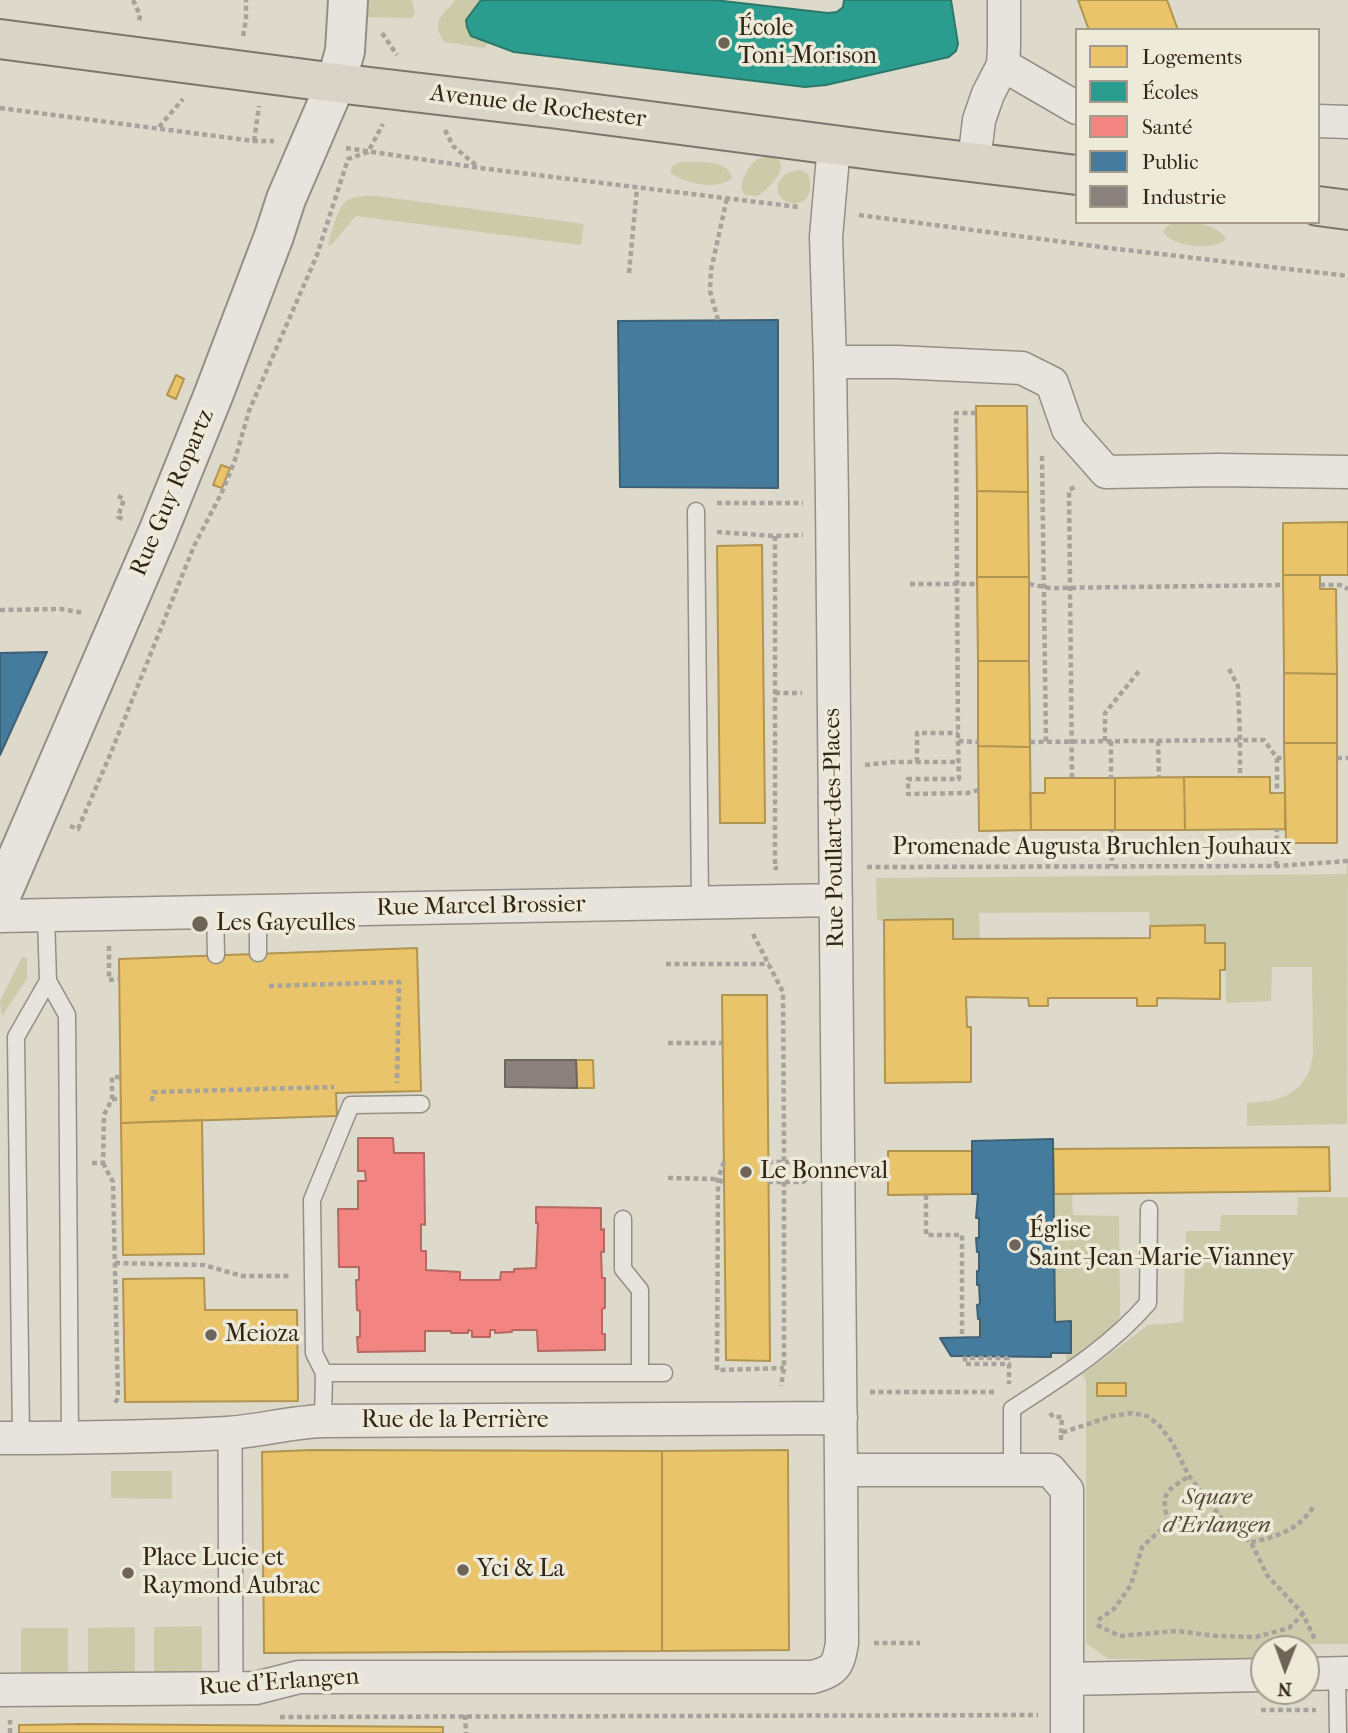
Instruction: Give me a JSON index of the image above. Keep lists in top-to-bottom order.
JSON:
{
  "streets": {
    "main road": ["Avenue de Rochester"],
    "street": [
      "Rue Guy Ropartz",
      "Rue Poullart-des-Places",
      "Rue Marcel Brossier",
      "Rue de la Perrière",
      "Rue d'Erlangen"
    ],
    "path": ["Promenade Augusta Bruchlen-Jouhaux"]
  },
  "crossings": [
    ["Avenue de Rochester", "Rue Guy Ropartz"],
    ["Avenue de Rochester", "Rue Poullart-des-Places"],
    ["Rue Poullart-des-Places", "Promenade Augusta Bruchlen-Jouhaux"],
    ["Rue Poullart-des-Places", "Rue Marcel Brossier"],
    ["Rue Poullart-des-Places", "Rue de la Perrière"],
    ["Rue Poullart-des-Places", "Rue d'Erlangen"]
  ],
  "parks": ["Square d'Erlangen"],
  "places": [
    "École Toni-Morison",
    "Les Gayeulles",
    "Le Bonneval",
    "Église Saint-Jean-Marie-Vianney",
    "Meioza",
    "Yci & La",
    "Place Lucie et Raymond Aubrac"
  ],
  "legend": [
    "Logements",
    "Écoles",
    "Santé",
    "Public",
    "Industrie"
  ],
  "north": "bottom"
}
